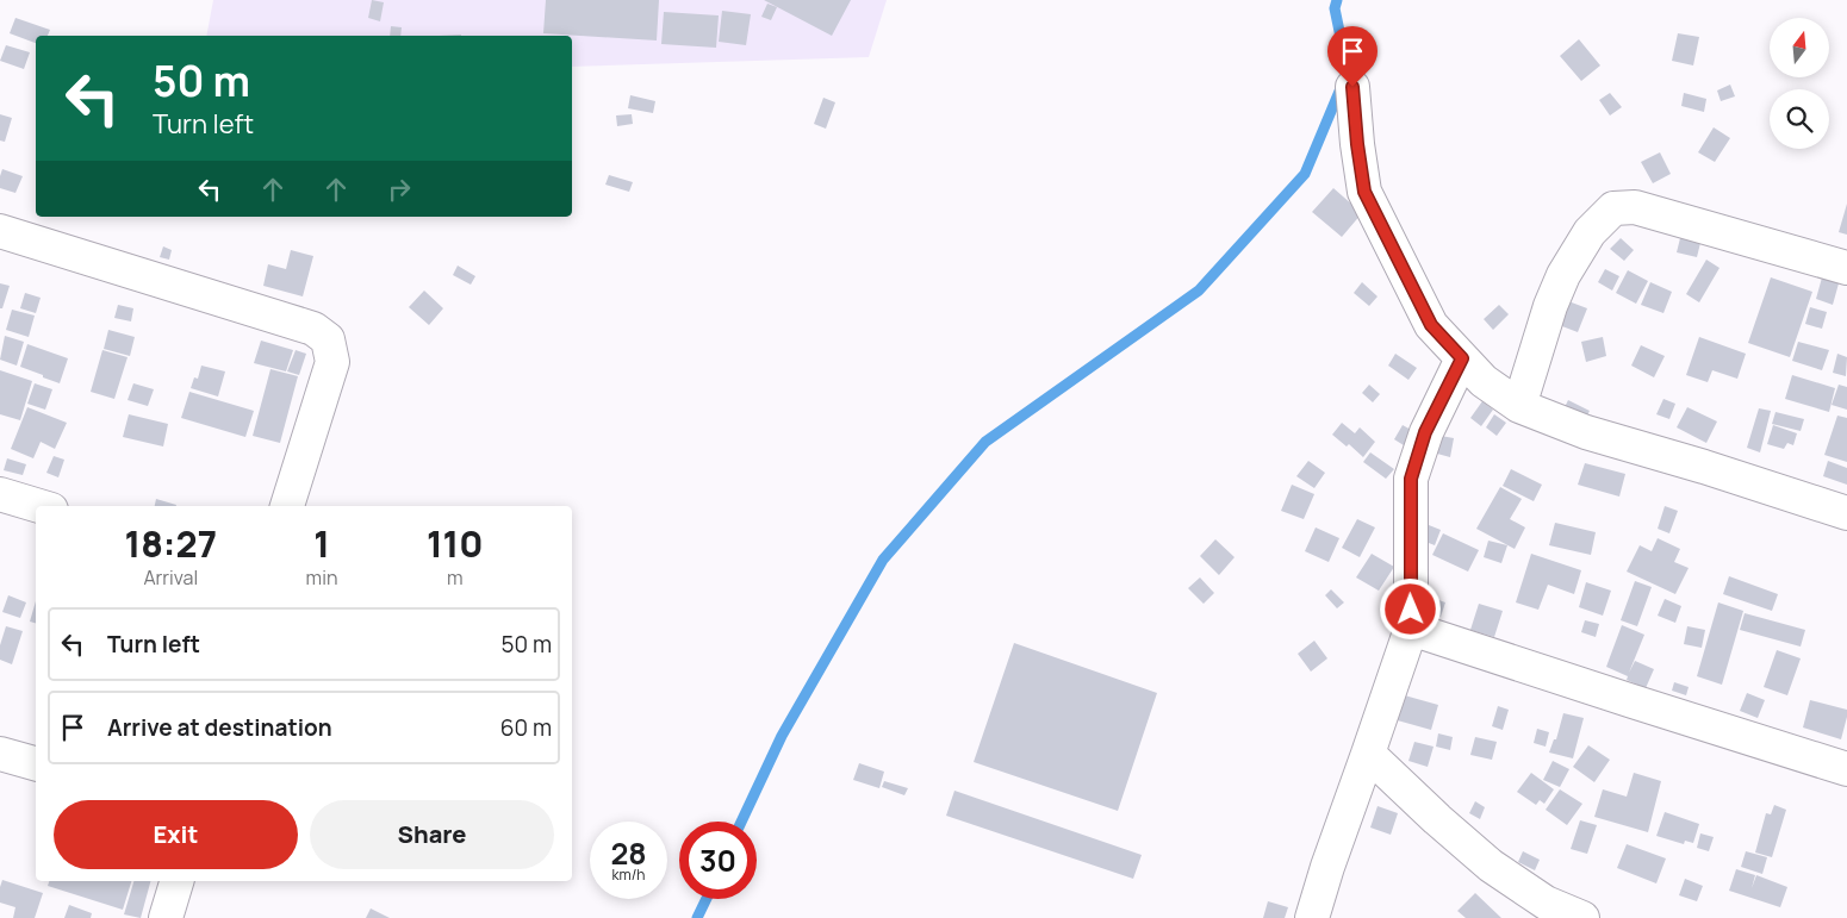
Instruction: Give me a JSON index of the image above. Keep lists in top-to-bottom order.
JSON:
{
  "north": "top",
  "page": {
    "turn": ["50 m", "Turn left"],
    "eta": [
      "18:27",
      "Arrival",
      "1",
      "min",
      "110",
      "m"
    ],
    "list": [
      {
        "name": "Turn left",
        "value": "50 m"
      },
      {
        "name": "Arrive at destination",
        "value": "60 m"
      }
    ],
    "buttons": ["Exit", "Share"],
    "speed": "28 km/h",
    "limit": "30"
  }
}
